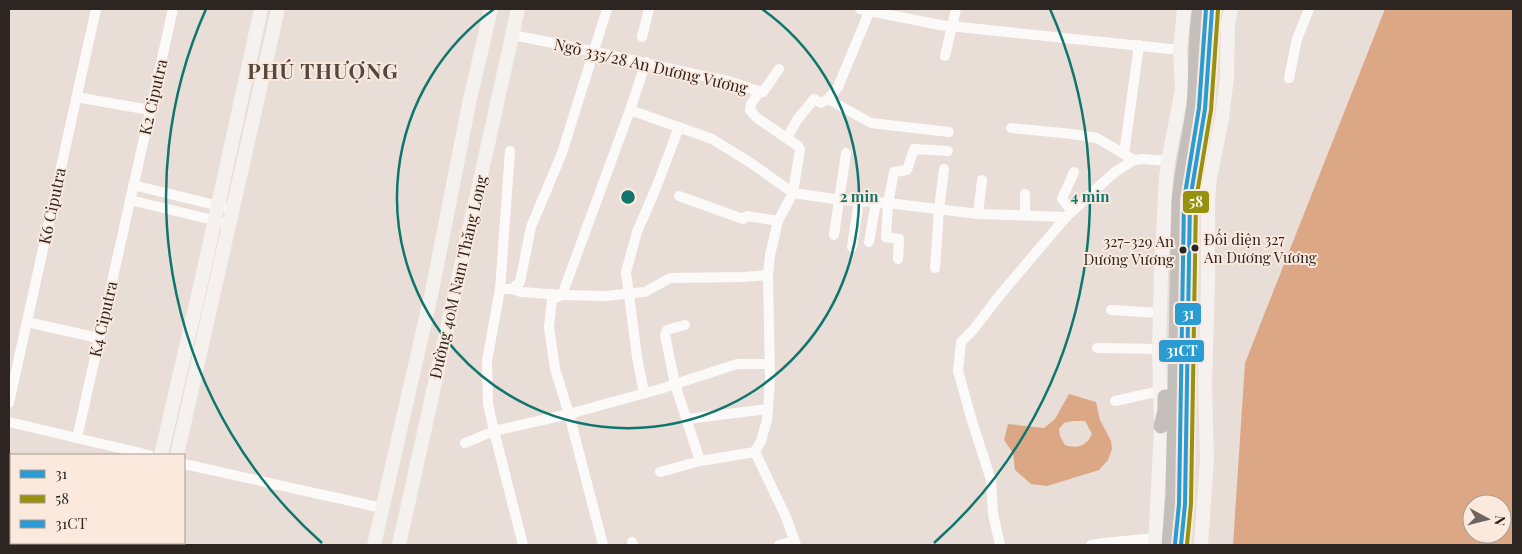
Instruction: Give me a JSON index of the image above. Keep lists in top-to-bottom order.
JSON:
{
  "streets": {
    "street": [
      "Ngõ 335/28 An Dương Vương",
      "K2 Ciputra",
      "K6 Ciputra",
      "Đường 40M Nam Thăng Long",
      "K4 Ciputra"
    ]
  },
  "crossings": [
    ["Ngõ 335/28 An Dương Vương", "Đường 40M Nam Thăng Long"],
    ["K2 Ciputra", "K4 Ciputra"]
  ],
  "districts": ["PHÚ THƯỢNG"],
  "places": ["Đối diện 327 An Dương Vương", "327-329 An Dương Vương"],
  "lines": ["transit line 31", "transit line 31CT", "transit line 58"],
  "legend": ["31", "58", "31CT"],
  "north": "right",
  "rings": ["2 min", "4 min"]
}
